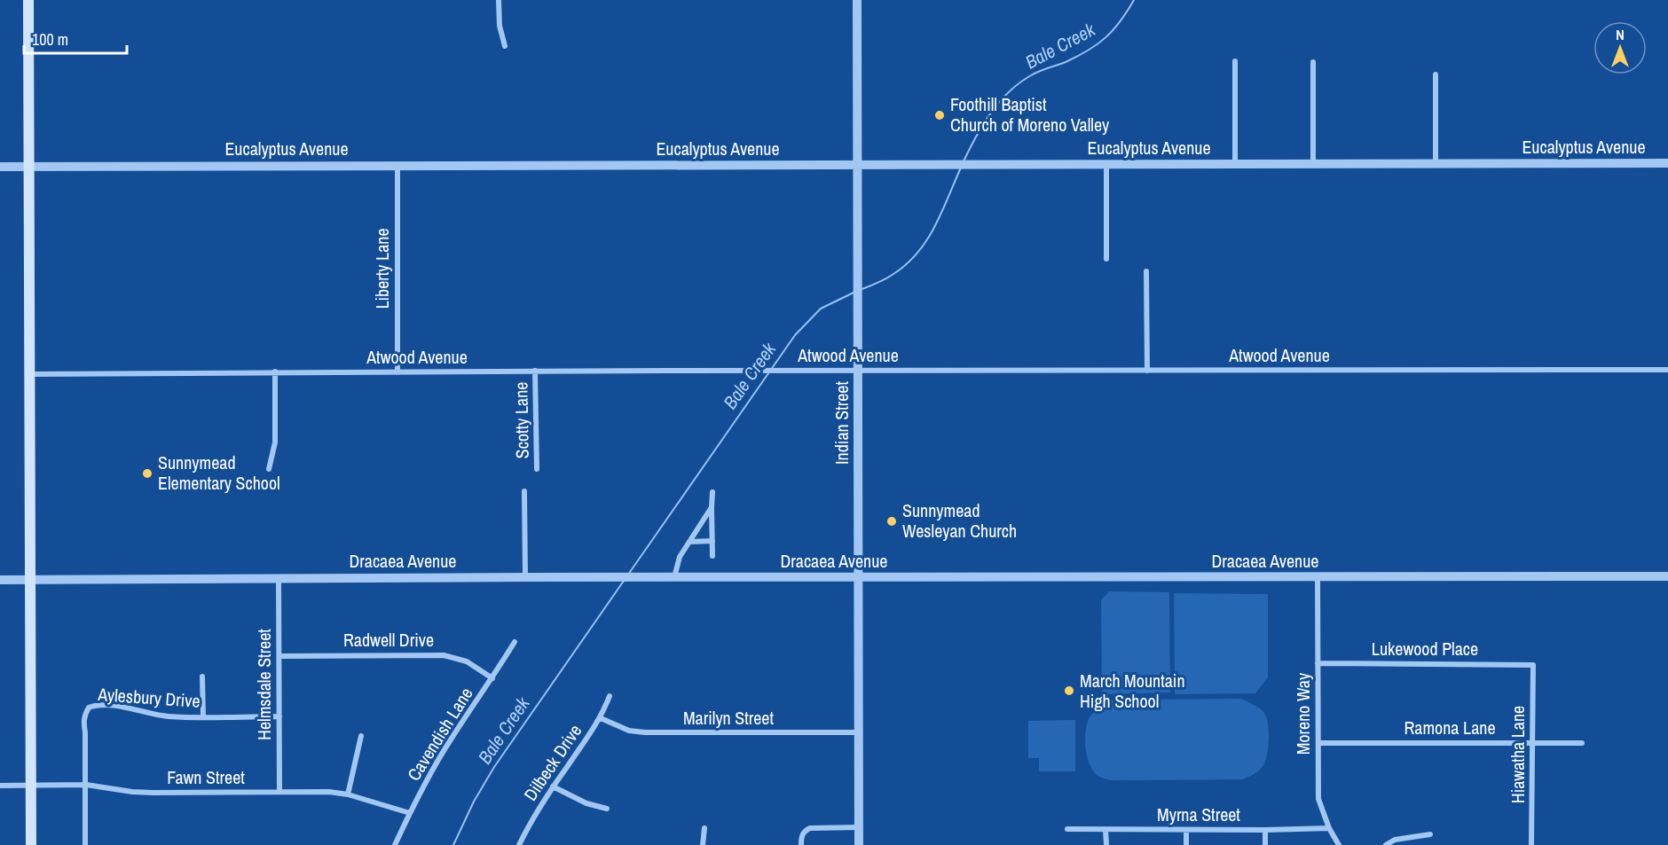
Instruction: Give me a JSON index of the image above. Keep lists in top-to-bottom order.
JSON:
{
  "streets": {
    "street": [
      "Eucalyptus Avenue",
      "Liberty Lane",
      "Atwood Avenue",
      "Scotty Lane",
      "Indian Street",
      "Dracaea Avenue",
      "Radwell Drive",
      "Lukewood Place",
      "Helmsdale Street",
      "Aylesbury Drive",
      "Moreno Way",
      "Marilyn Street",
      "Ramona Lane",
      "Cavendish Lane",
      "Hiawatha Lane",
      "Dilbeck Drive",
      "Fawn Street",
      "Myrna Street"
    ]
  },
  "crossings": [
    ["Eucalyptus Avenue", "Liberty Lane"],
    ["Eucalyptus Avenue", "Indian Street"],
    ["Liberty Lane", "Atwood Avenue"],
    ["Atwood Avenue", "Scotty Lane"],
    ["Atwood Avenue", "Indian Street"],
    ["Indian Street", "Dracaea Avenue"],
    ["Indian Street", "Marilyn Street"],
    ["Dracaea Avenue", "Helmsdale Street"],
    ["Dracaea Avenue", "Moreno Way"],
    ["Radwell Drive", "Helmsdale Street"],
    ["Radwell Drive", "Cavendish Lane"],
    ["Lukewood Place", "Moreno Way"],
    ["Lukewood Place", "Hiawatha Lane"],
    ["Helmsdale Street", "Aylesbury Drive"],
    ["Helmsdale Street", "Fawn Street"],
    ["Aylesbury Drive", "Fawn Street"],
    ["Moreno Way", "Ramona Lane"],
    ["Moreno Way", "Myrna Street"],
    ["Marilyn Street", "Dilbeck Drive"],
    ["Ramona Lane", "Hiawatha Lane"],
    ["Cavendish Lane", "Fawn Street"]
  ],
  "water": ["Bale Creek"],
  "places": [
    "Foothill Baptist Church of Moreno Valley",
    "Sunnymead Elementary School",
    "Sunnymead Wesleyan Church",
    "March Mountain High School"
  ],
  "scale_bar": "100 m",
  "north": "top"
}
